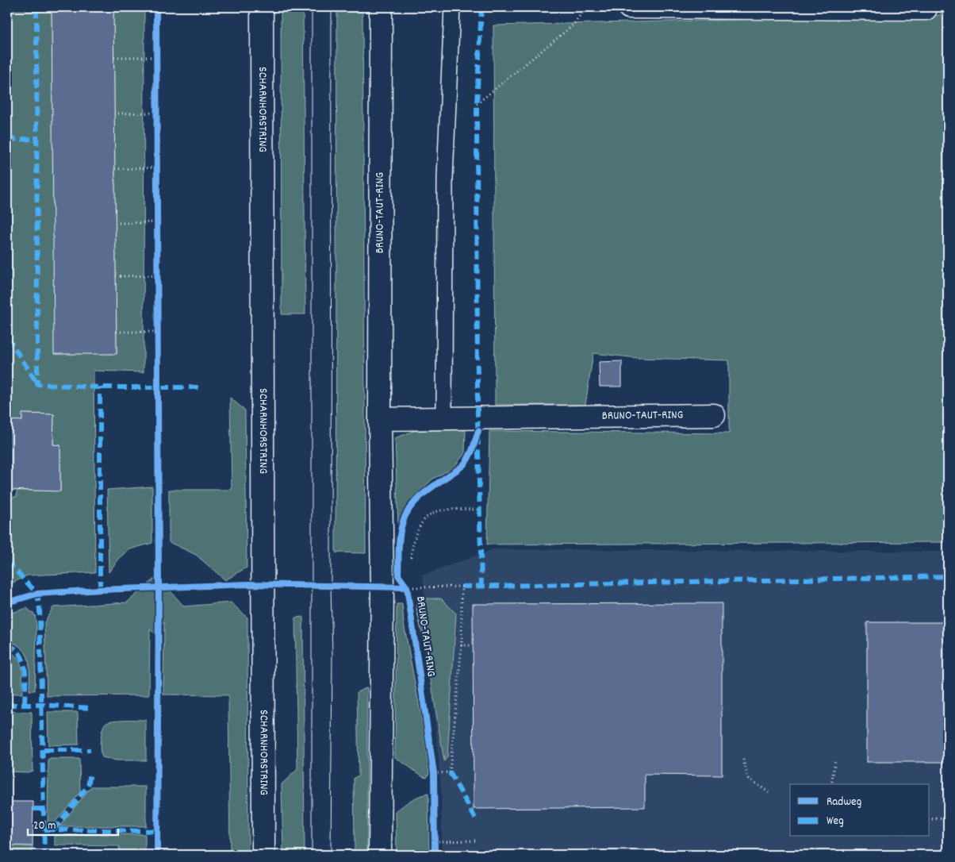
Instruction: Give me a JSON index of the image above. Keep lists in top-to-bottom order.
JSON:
{
  "streets": {
    "street": ["SCHARNHORSTRING", "BRUNO-TAUT-RING"]
  },
  "legend": ["Radweg", "Weg"],
  "scale_bar": "20 m"
}
